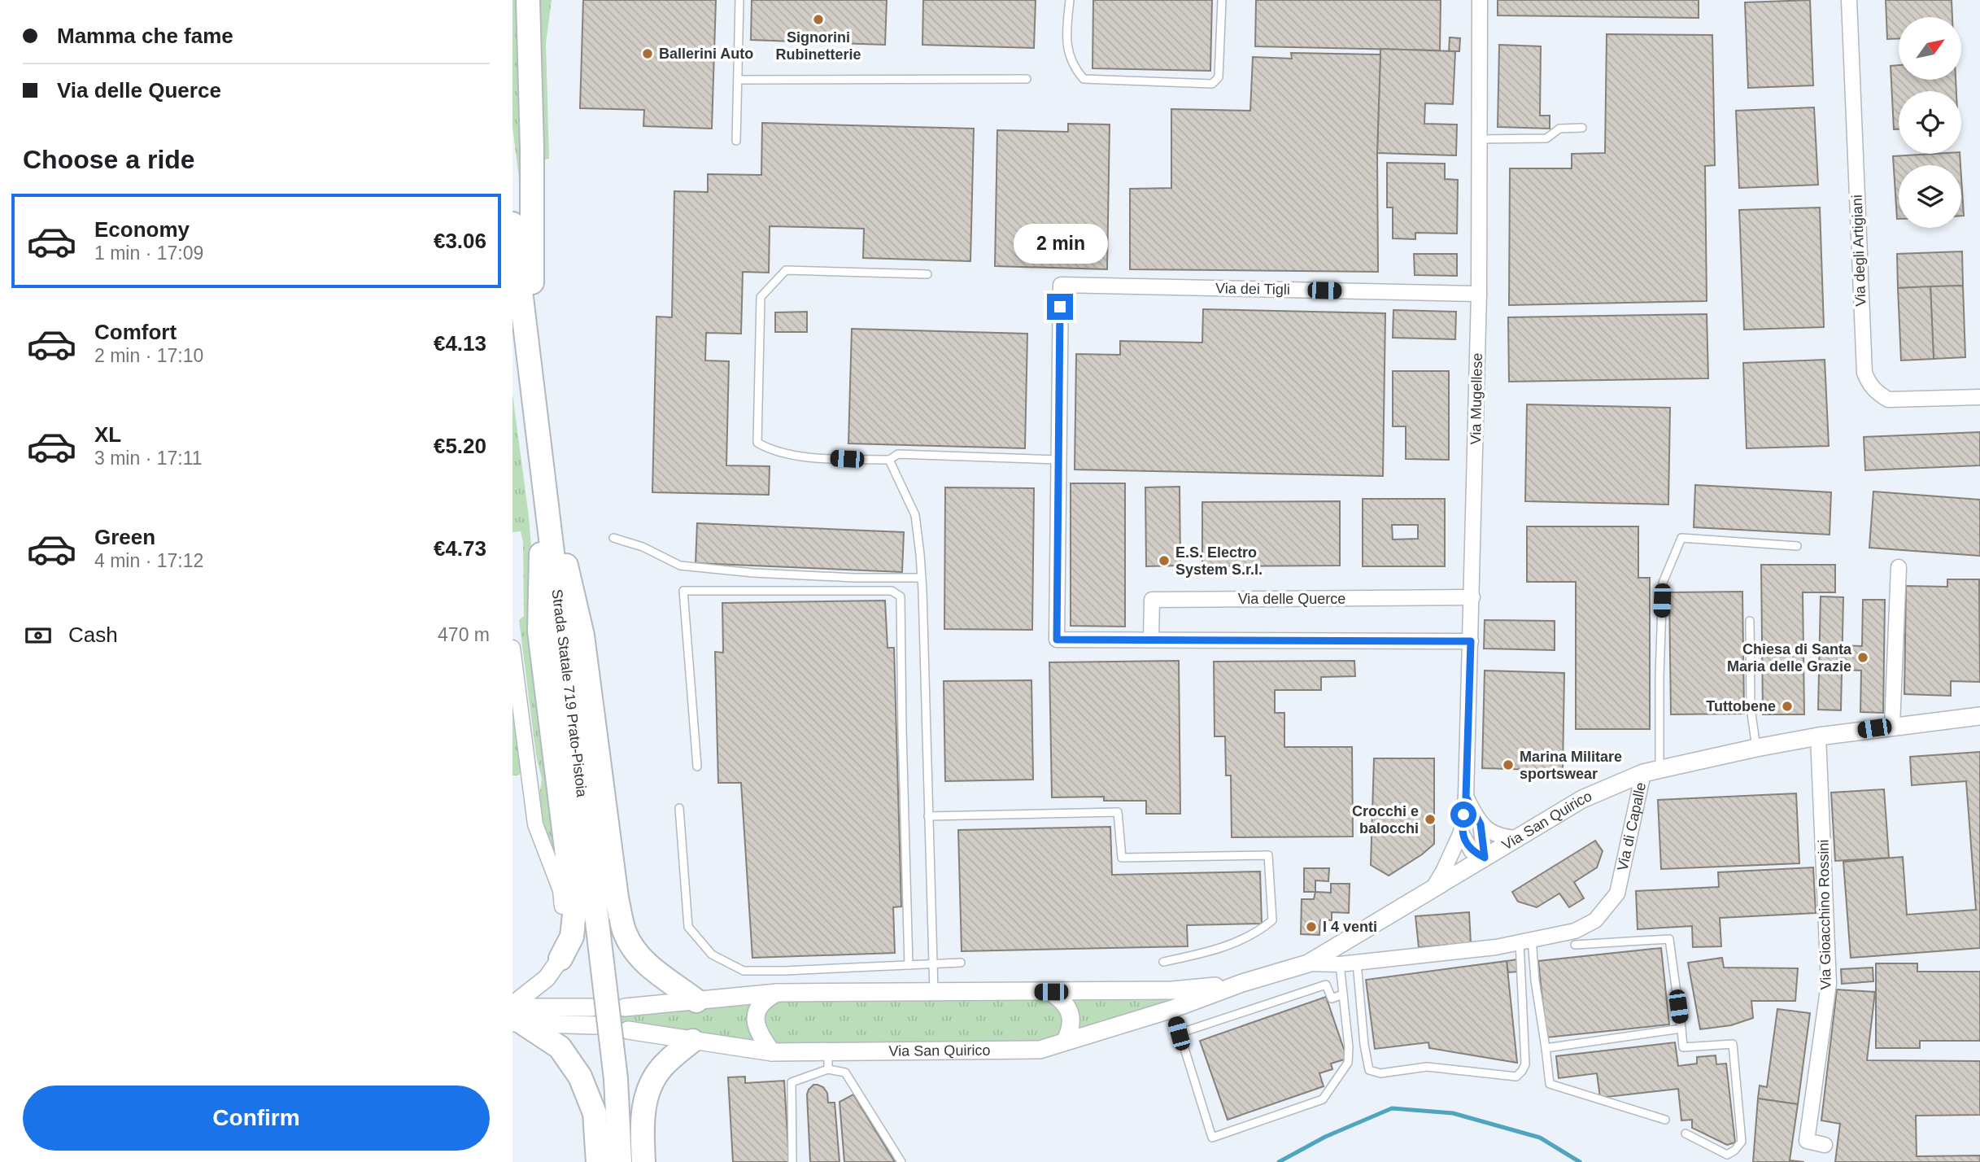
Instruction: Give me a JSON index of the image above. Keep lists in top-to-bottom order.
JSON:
{
  "streets": {
    "highway": ["Strada Statale 719 Prato-Pistoia"],
    "street": [
      "Via degli Artigiani",
      "Via dei Tigli",
      "Via Mugellese",
      "Via delle Querce",
      "Via San Quirico",
      "Via di Capalle",
      "Via Gioacchino Rossini"
    ]
  },
  "crossings": [
    ["Via dei Tigli", "Via Mugellese"],
    ["Via Mugellese", "Via delle Querce"],
    ["Via Mugellese", "Via San Quirico"],
    ["Via San Quirico", "Via di Capalle"],
    ["Via di Capalle", "Via Gioacchino Rossini"]
  ],
  "places": [
    "Signorini Rubinetterie",
    "Ballerini Auto",
    "E.S. Electro System S.r.l.",
    "Chiesa di Santa Maria delle Grazie",
    "Tuttobene",
    "Marina Militare sportswear",
    "Crocchi e balocchi",
    "I 4 venti"
  ],
  "north": "top right",
  "page": {
    "banner": ["Mamma che fame", "Via delle Querce"],
    "heading": "Choose a ride",
    "list": [
      {
        "name": "Economy",
        "note": "1 min · 17:09",
        "value": "€3.06"
      },
      {
        "name": "Comfort",
        "note": "2 min · 17:10",
        "value": "€4.13"
      },
      {
        "name": "XL",
        "note": "3 min · 17:11",
        "value": "€5.20"
      },
      {
        "name": "Green",
        "note": "4 min · 17:12",
        "value": "€4.73"
      }
    ],
    "bubble": "2 min",
    "pay": ["Cash", "470 m"],
    "buttons": "Confirm"
  }
}
